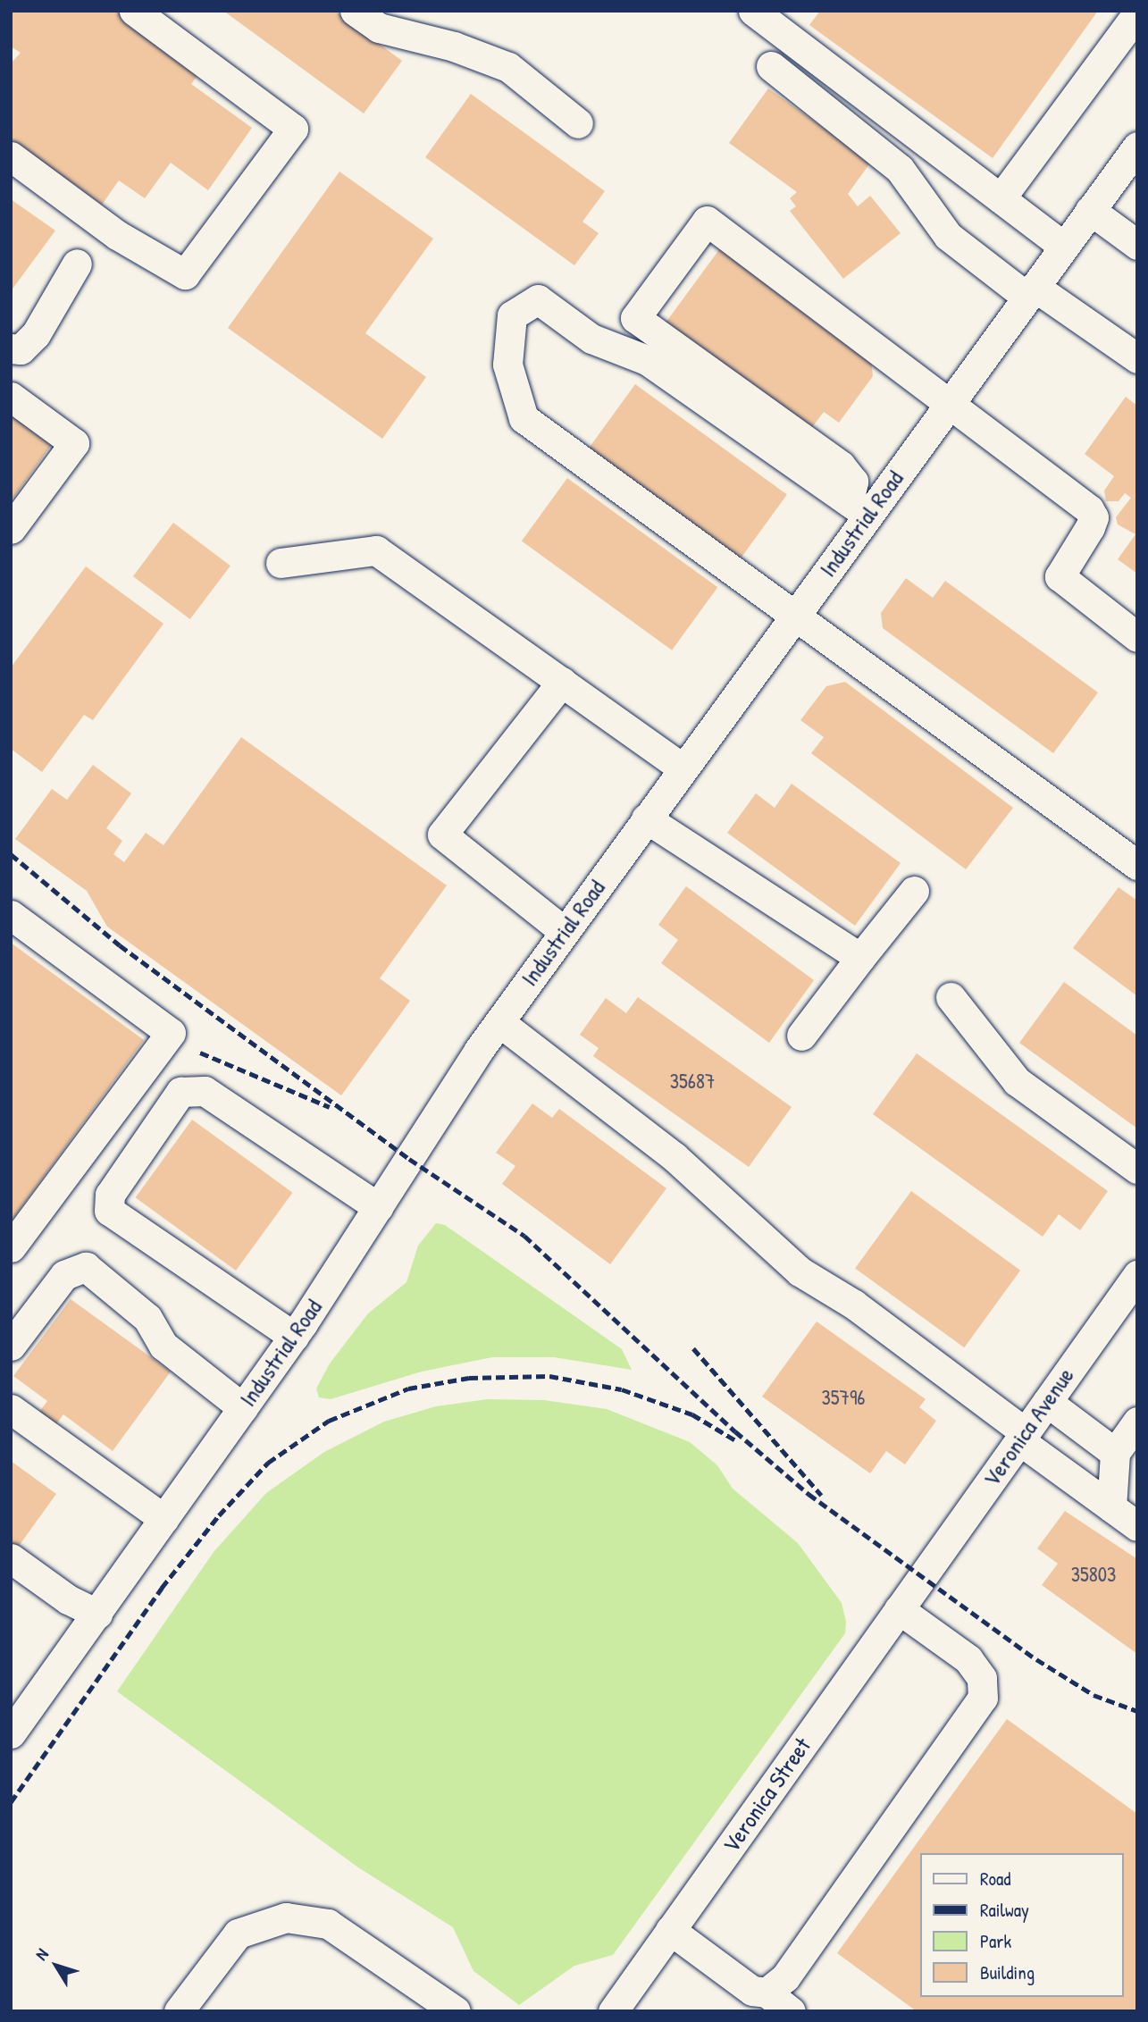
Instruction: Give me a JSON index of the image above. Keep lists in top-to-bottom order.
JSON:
{
  "streets": {
    "street": ["Industrial Road", "Veronica Avenue", "Veronica Street"]
  },
  "crossings": [
    ["Veronica Avenue", "Veronica Street"]
  ],
  "house_numbers": ["35687", "35796", "35803"],
  "legend": [
    "Road",
    "Railway",
    "Park",
    "Building"
  ],
  "north": "top left"
}
